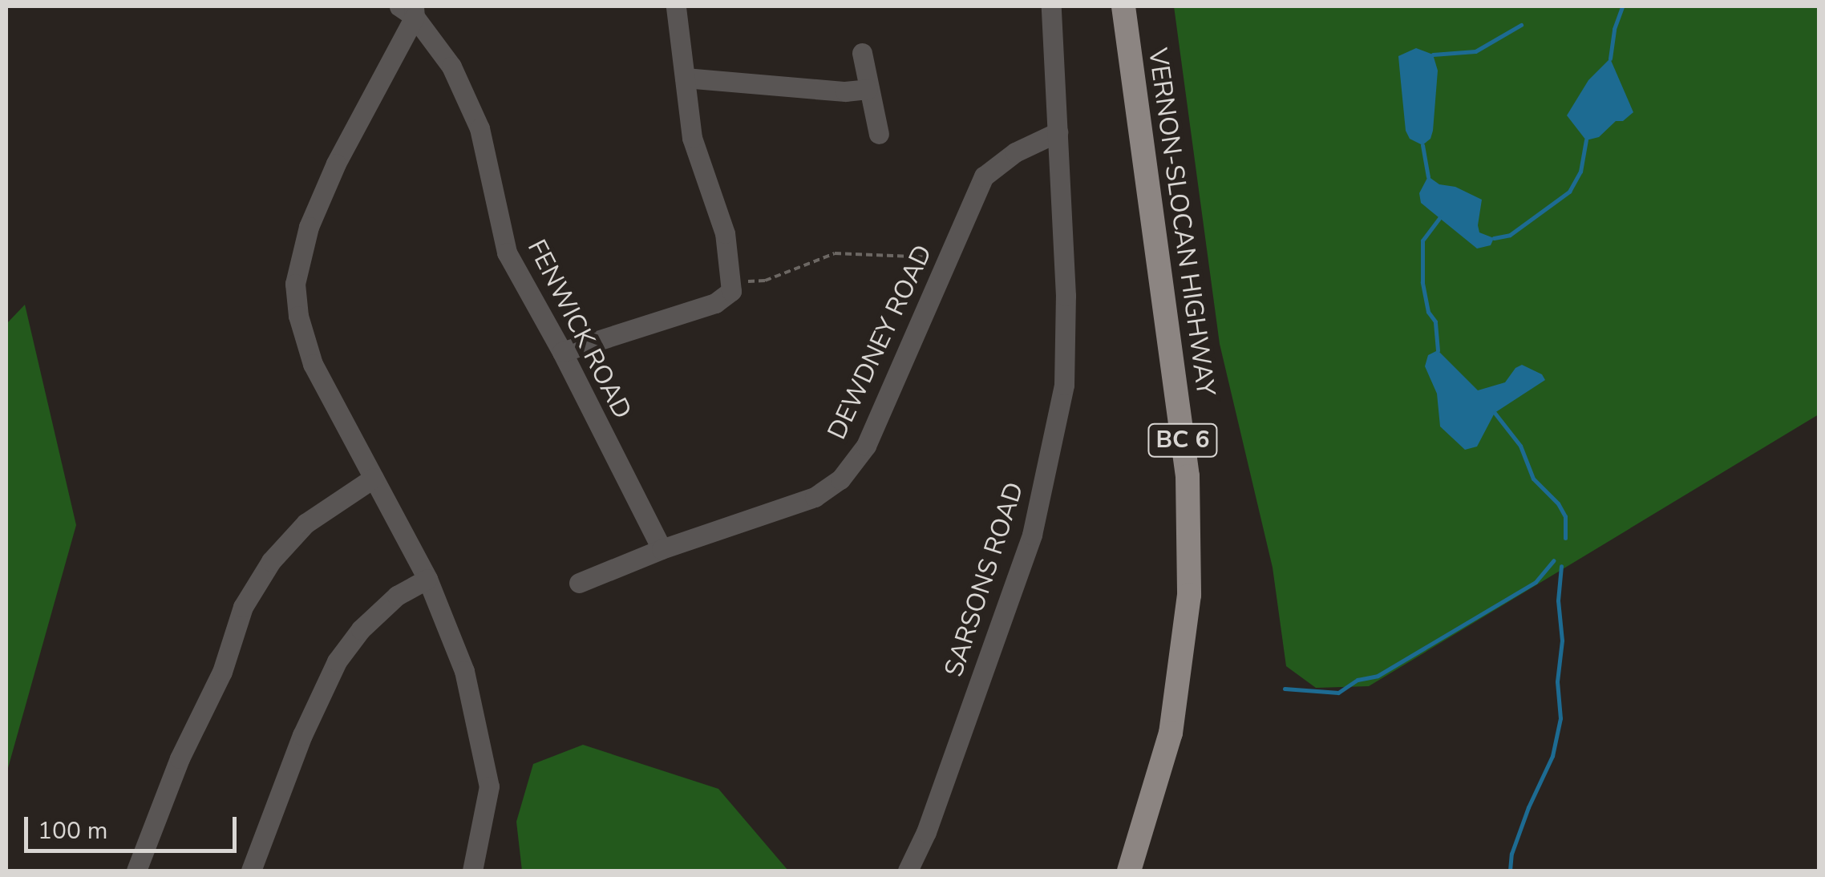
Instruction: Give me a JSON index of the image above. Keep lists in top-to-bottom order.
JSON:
{
  "streets": {
    "main road": ["VERNON-SLOCAN HIGHWAY", "BC 6"],
    "street": ["FENWICK ROAD", "DEWDNEY ROAD", "SARSONS ROAD"]
  },
  "crossings": [
    ["FENWICK ROAD", "DEWDNEY ROAD"],
    ["DEWDNEY ROAD", "SARSONS ROAD"]
  ],
  "scale_bar": "100 m"
}
